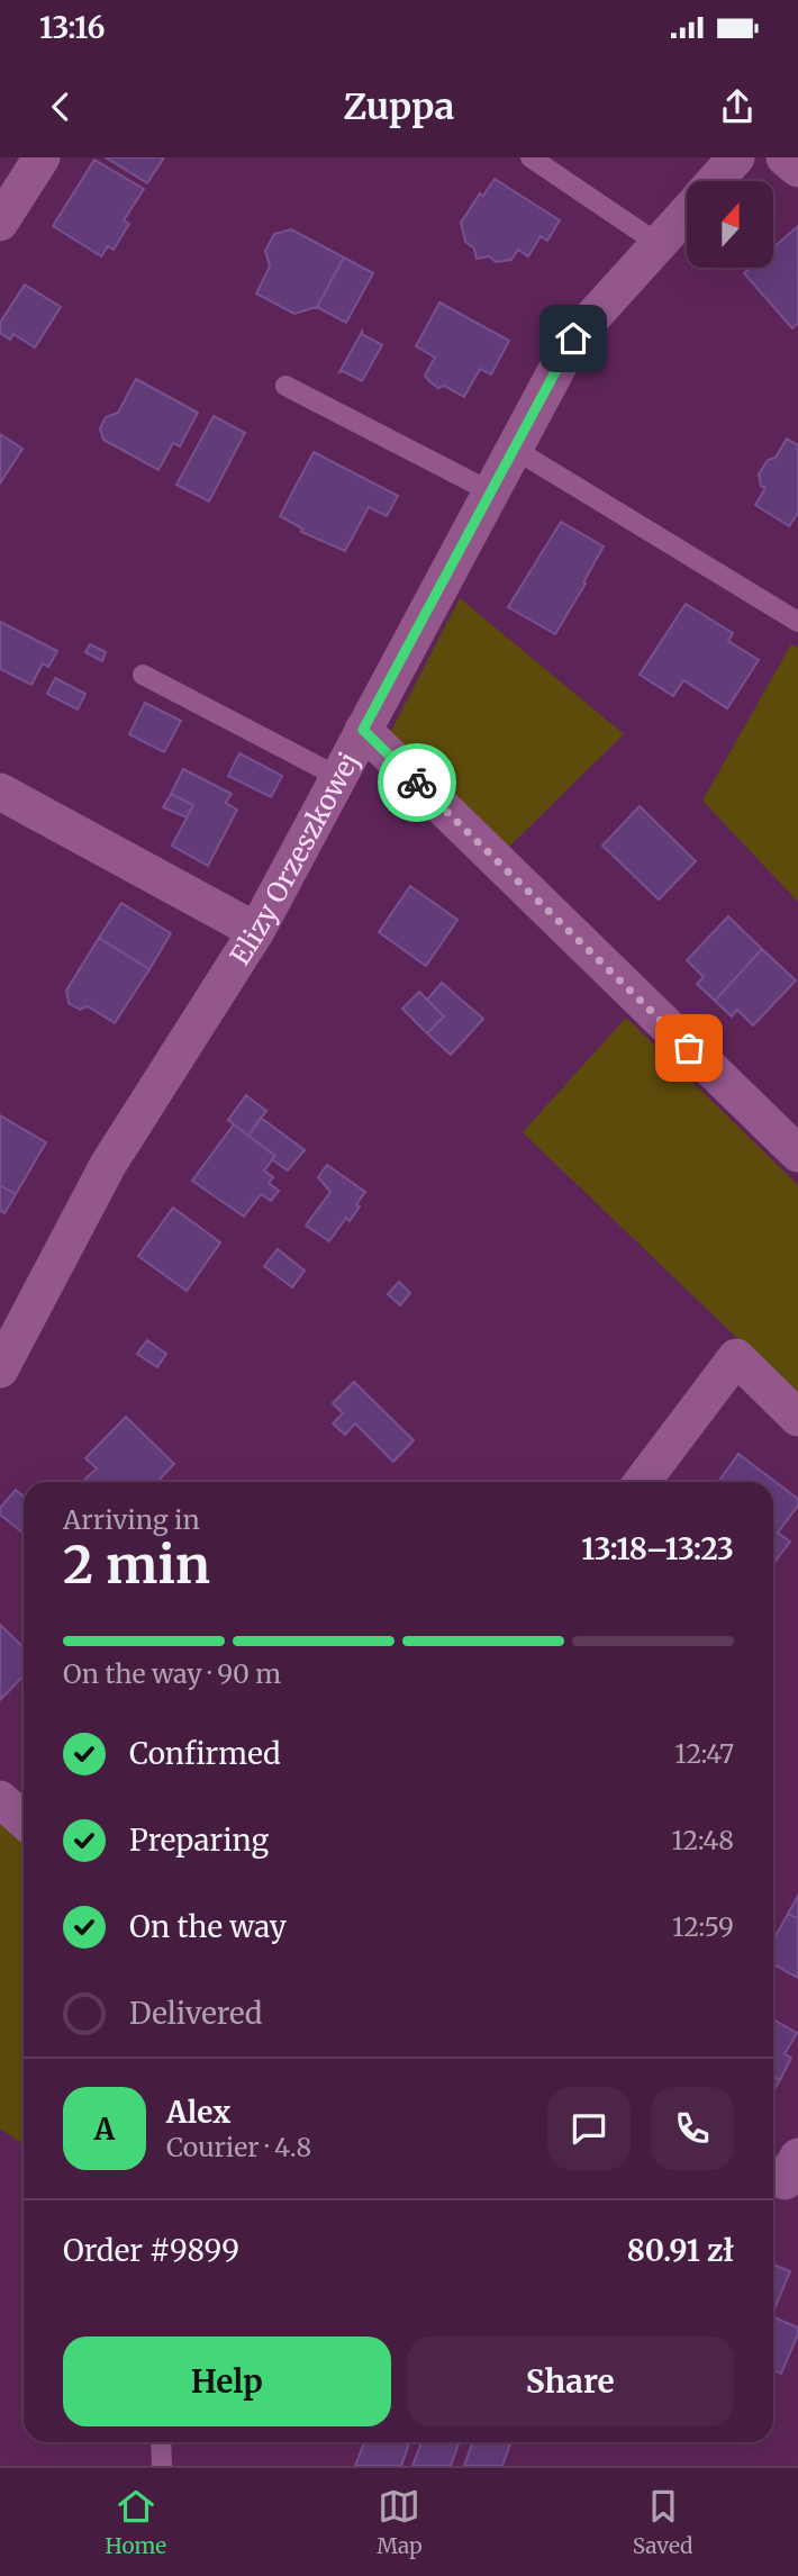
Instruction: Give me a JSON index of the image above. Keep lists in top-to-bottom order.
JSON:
{
  "streets": {
    "street": ["Elizy Orzeszkowej"]
  },
  "north": "top",
  "page": {
    "status": "13:16",
    "header": "Zuppa",
    "heading": ["2 min", "Arriving in", "13:18–13:23"],
    "panel": [
      "Alex",
      "Courier · 4.8",
      "Order #9899",
      "80.91 zł"
    ],
    "bar": "On the way · 90 m",
    "list": [
      ["Confirmed", "12:47"],
      ["Preparing", "12:48"],
      ["On the way", "12:59"],
      "Delivered"
    ],
    "round": "A",
    "buttons": ["Help", "Share"],
    "tabs": ["Home", "Map", "Saved"]
  }
}
